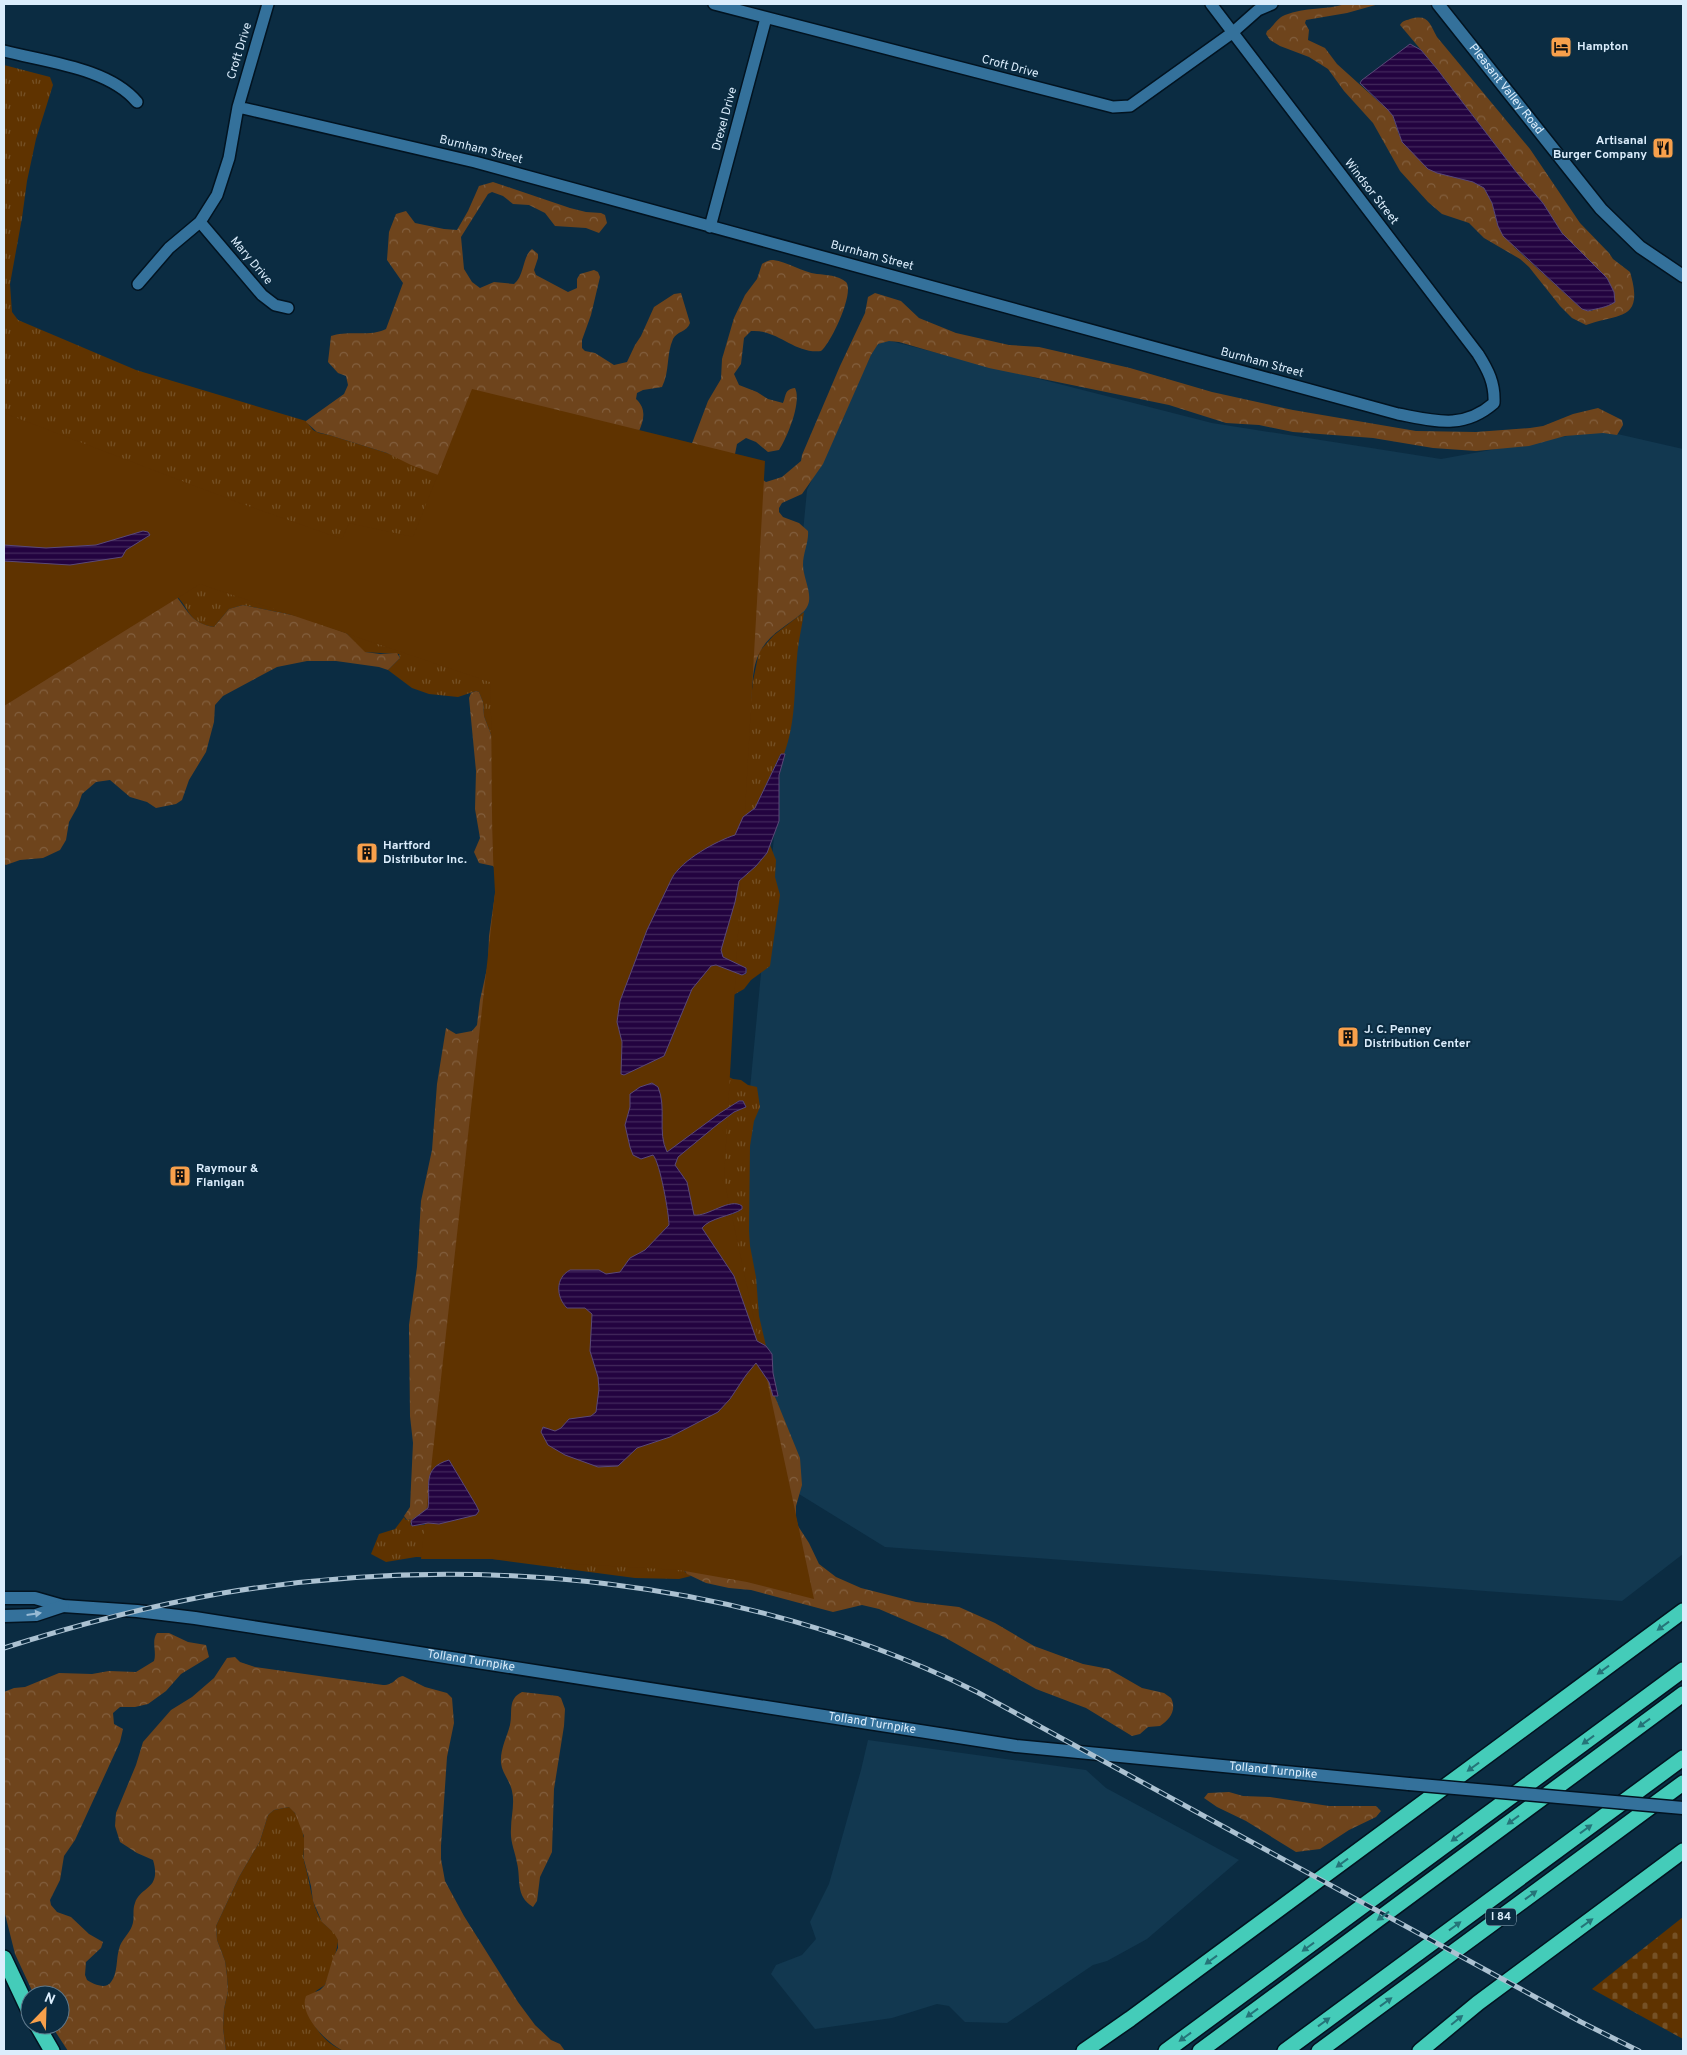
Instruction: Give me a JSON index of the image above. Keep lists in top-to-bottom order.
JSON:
{
  "streets": {
    "highway": ["I 84"],
    "main road": ["Pleasant Valley Road", "Tolland Turnpike"],
    "street": [
      "Croft Drive",
      "Drexel Drive",
      "Burnham Street",
      "Windsor Street",
      "Mary Drive"
    ]
  },
  "crossings": [
    ["Croft Drive", "Drexel Drive"],
    ["Croft Drive", "Burnham Street"],
    ["Croft Drive", "Windsor Street"],
    ["Croft Drive", "Mary Drive"],
    ["Drexel Drive", "Burnham Street"],
    ["Burnham Street", "Windsor Street"]
  ],
  "places": {
    "hotel": ["Hampton"],
    "restaurant": ["Artisanal Burger Company"],
    "building": ["Hartford Distributor Inc.", "J. C. Penney Distribution Center", "Raymour & Flanigan"]
  },
  "north": "top right"
}
